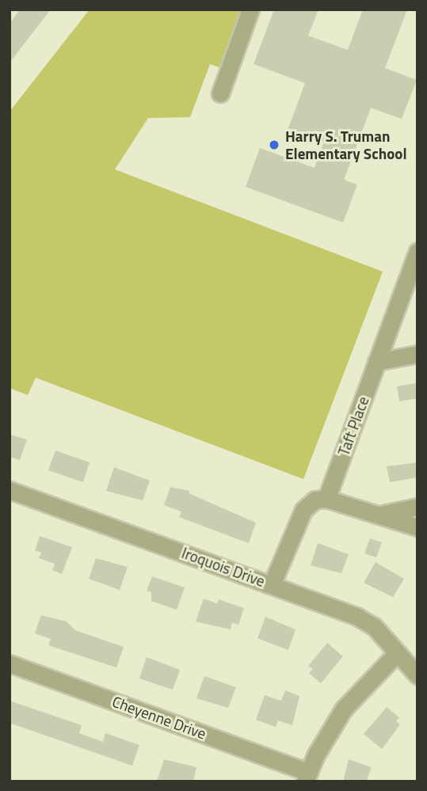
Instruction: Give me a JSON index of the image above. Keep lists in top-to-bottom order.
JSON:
{
  "streets": {
    "street": ["Taft Place", "Iroquois Drive", "Cheyenne Drive"]
  },
  "places": ["Harry S. Truman Elementary School"]
}
